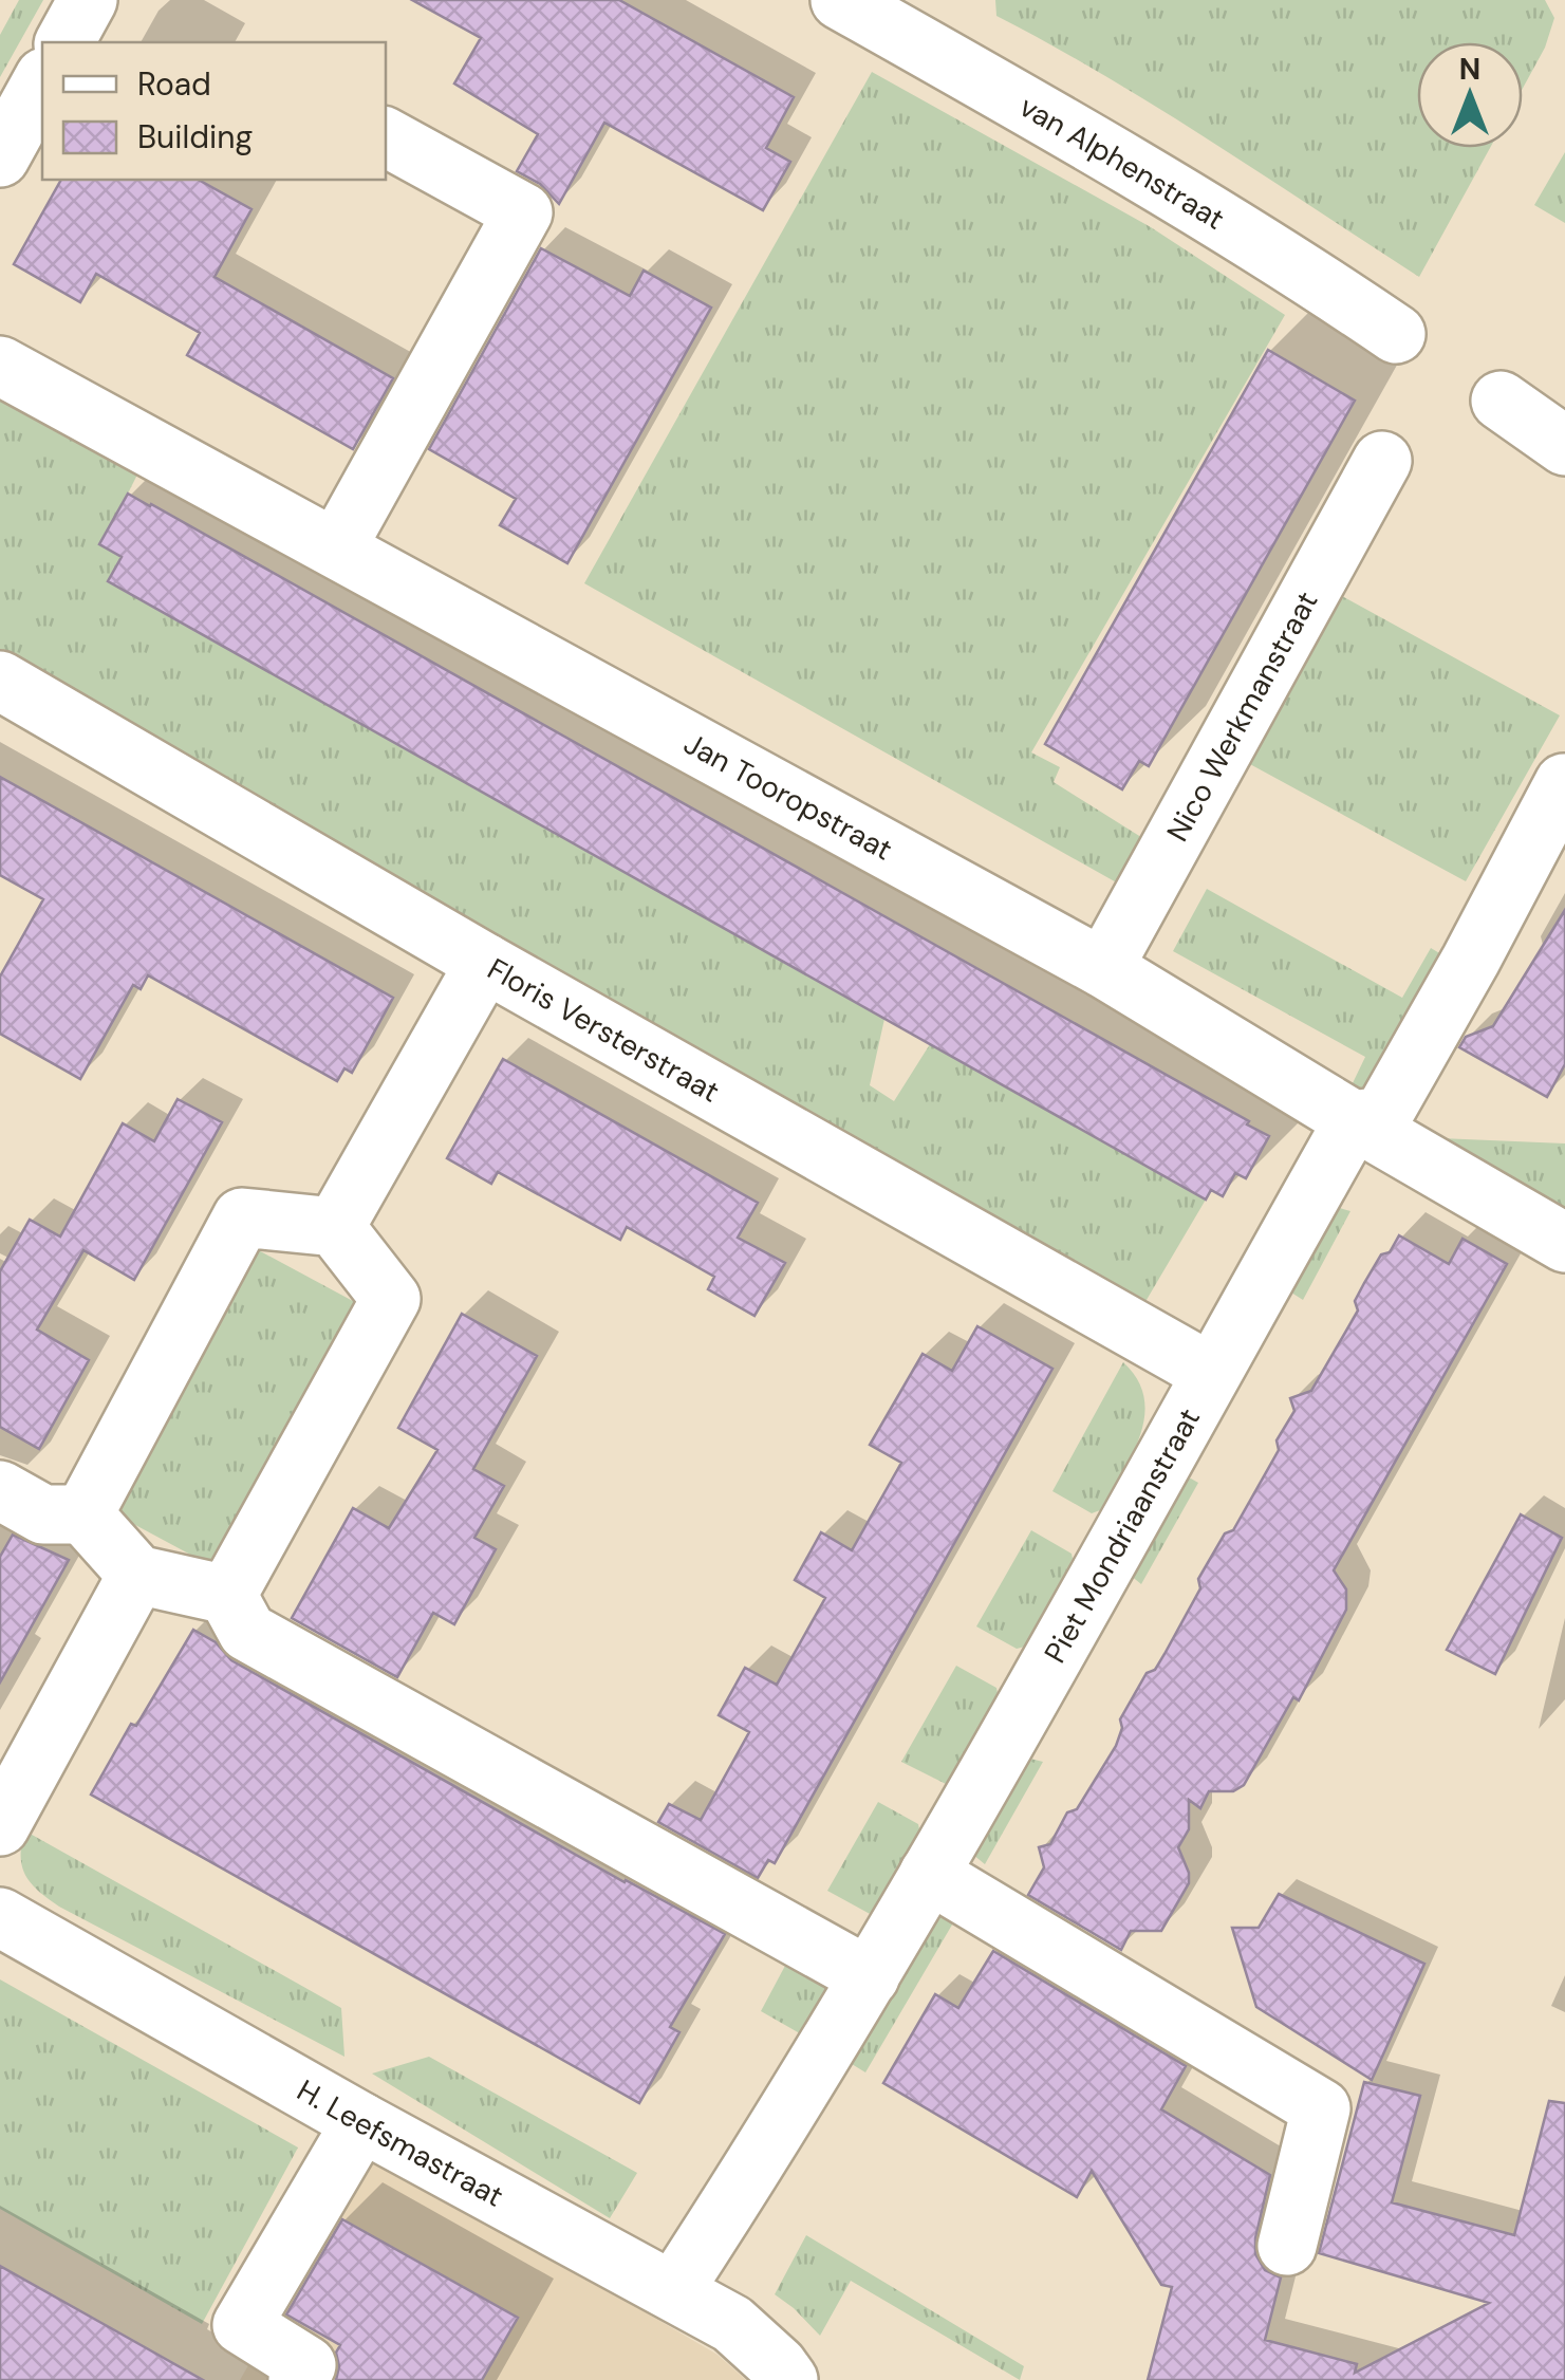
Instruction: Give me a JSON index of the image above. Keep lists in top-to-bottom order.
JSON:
{
  "streets": {
    "street": [
      "van Alphenstraat",
      "Nico Werkmanstraat",
      "Jan Tooropstraat",
      "Floris Versterstraat",
      "Piet Mondriaanstraat",
      "H. Leefsmastraat"
    ]
  },
  "crossings": [
    ["Nico Werkmanstraat", "Jan Tooropstraat"],
    ["Jan Tooropstraat", "Piet Mondriaanstraat"],
    ["Floris Versterstraat", "Piet Mondriaanstraat"],
    ["Piet Mondriaanstraat", "H. Leefsmastraat"]
  ],
  "legend": ["Road", "Building"],
  "north": "top"
}
